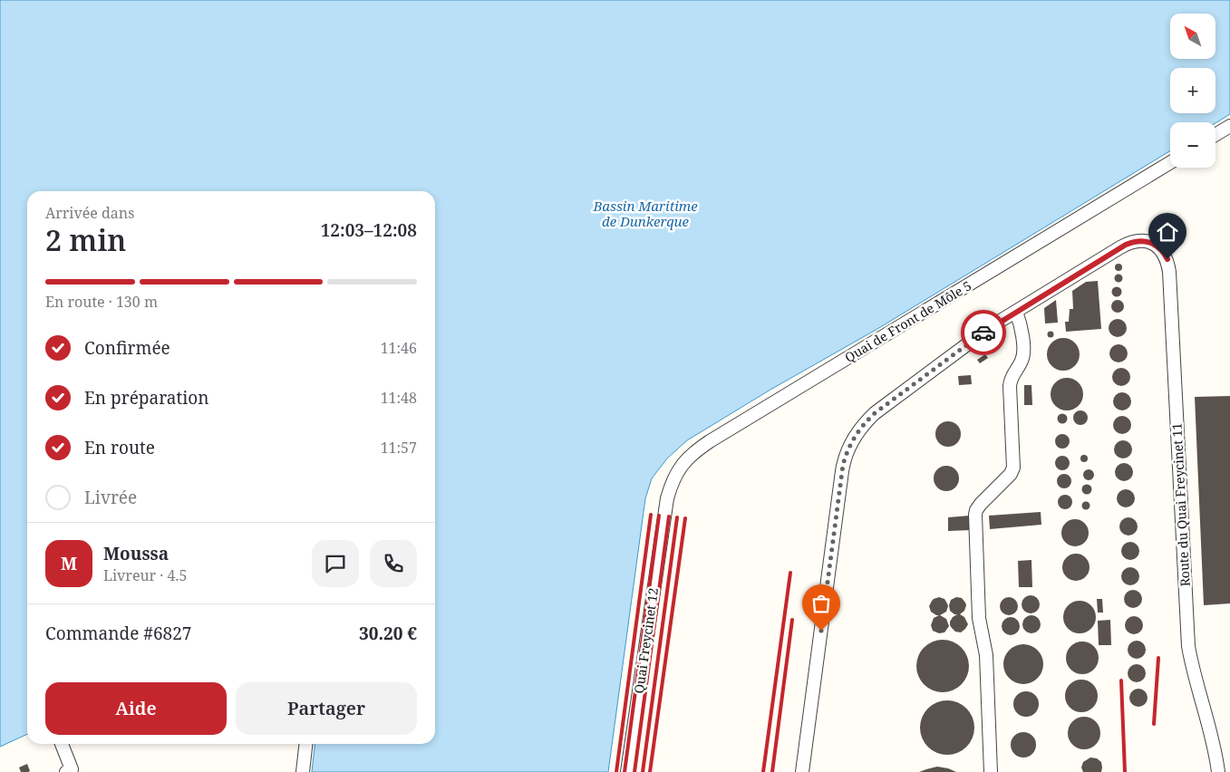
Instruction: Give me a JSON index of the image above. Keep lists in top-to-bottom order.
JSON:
{
  "streets": {
    "street": ["Quai de Front de Môle 5", "Route du Quai Freycinet 11", "Quai Freycinet 12"]
  },
  "crossings": [
    ["Quai de Front de Môle 5", "Quai Freycinet 12"]
  ],
  "water": ["Bassin Maritime de Dunkerque"],
  "north": "top left",
  "page": {
    "map_buttons": ["+", "−"],
    "heading": ["2 min", "Arrivée dans", "12:03–12:08"],
    "panel": [
      "Moussa",
      "Livreur · 4.5",
      "Commande #6827",
      "30.20 €"
    ],
    "bar": "En route · 130 m",
    "list": [
      ["Confirmée", "11:46"],
      ["En préparation", "11:48"],
      ["En route", "11:57"],
      "Livrée"
    ],
    "round": "M",
    "buttons": ["Aide", "Partager"]
  }
}
